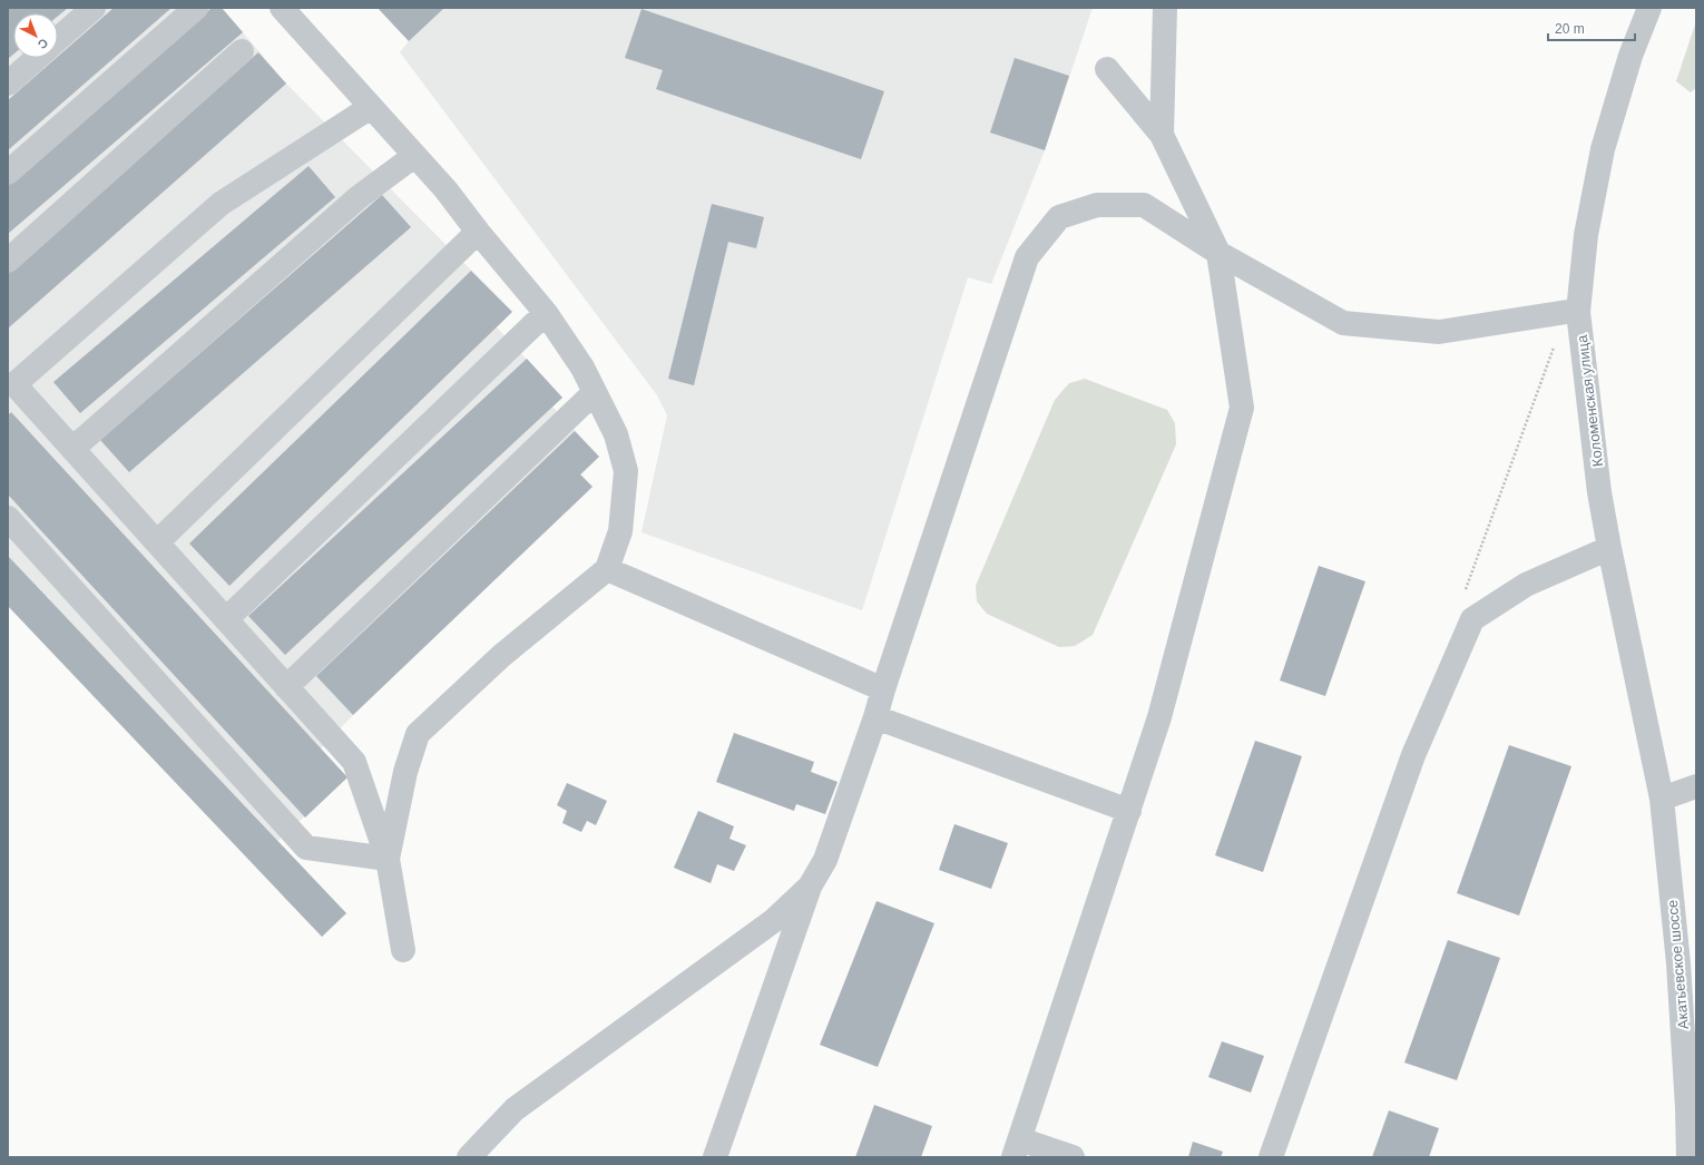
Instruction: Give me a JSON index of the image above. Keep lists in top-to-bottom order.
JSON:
{
  "streets": {
    "street": ["Коломенская улица", "Акатьевское шоссе"]
  },
  "crossings": [
    ["Коломенская улица", "Акатьевское шоссе"]
  ],
  "scale_bar": "20 m",
  "north": "bottom right"
}
